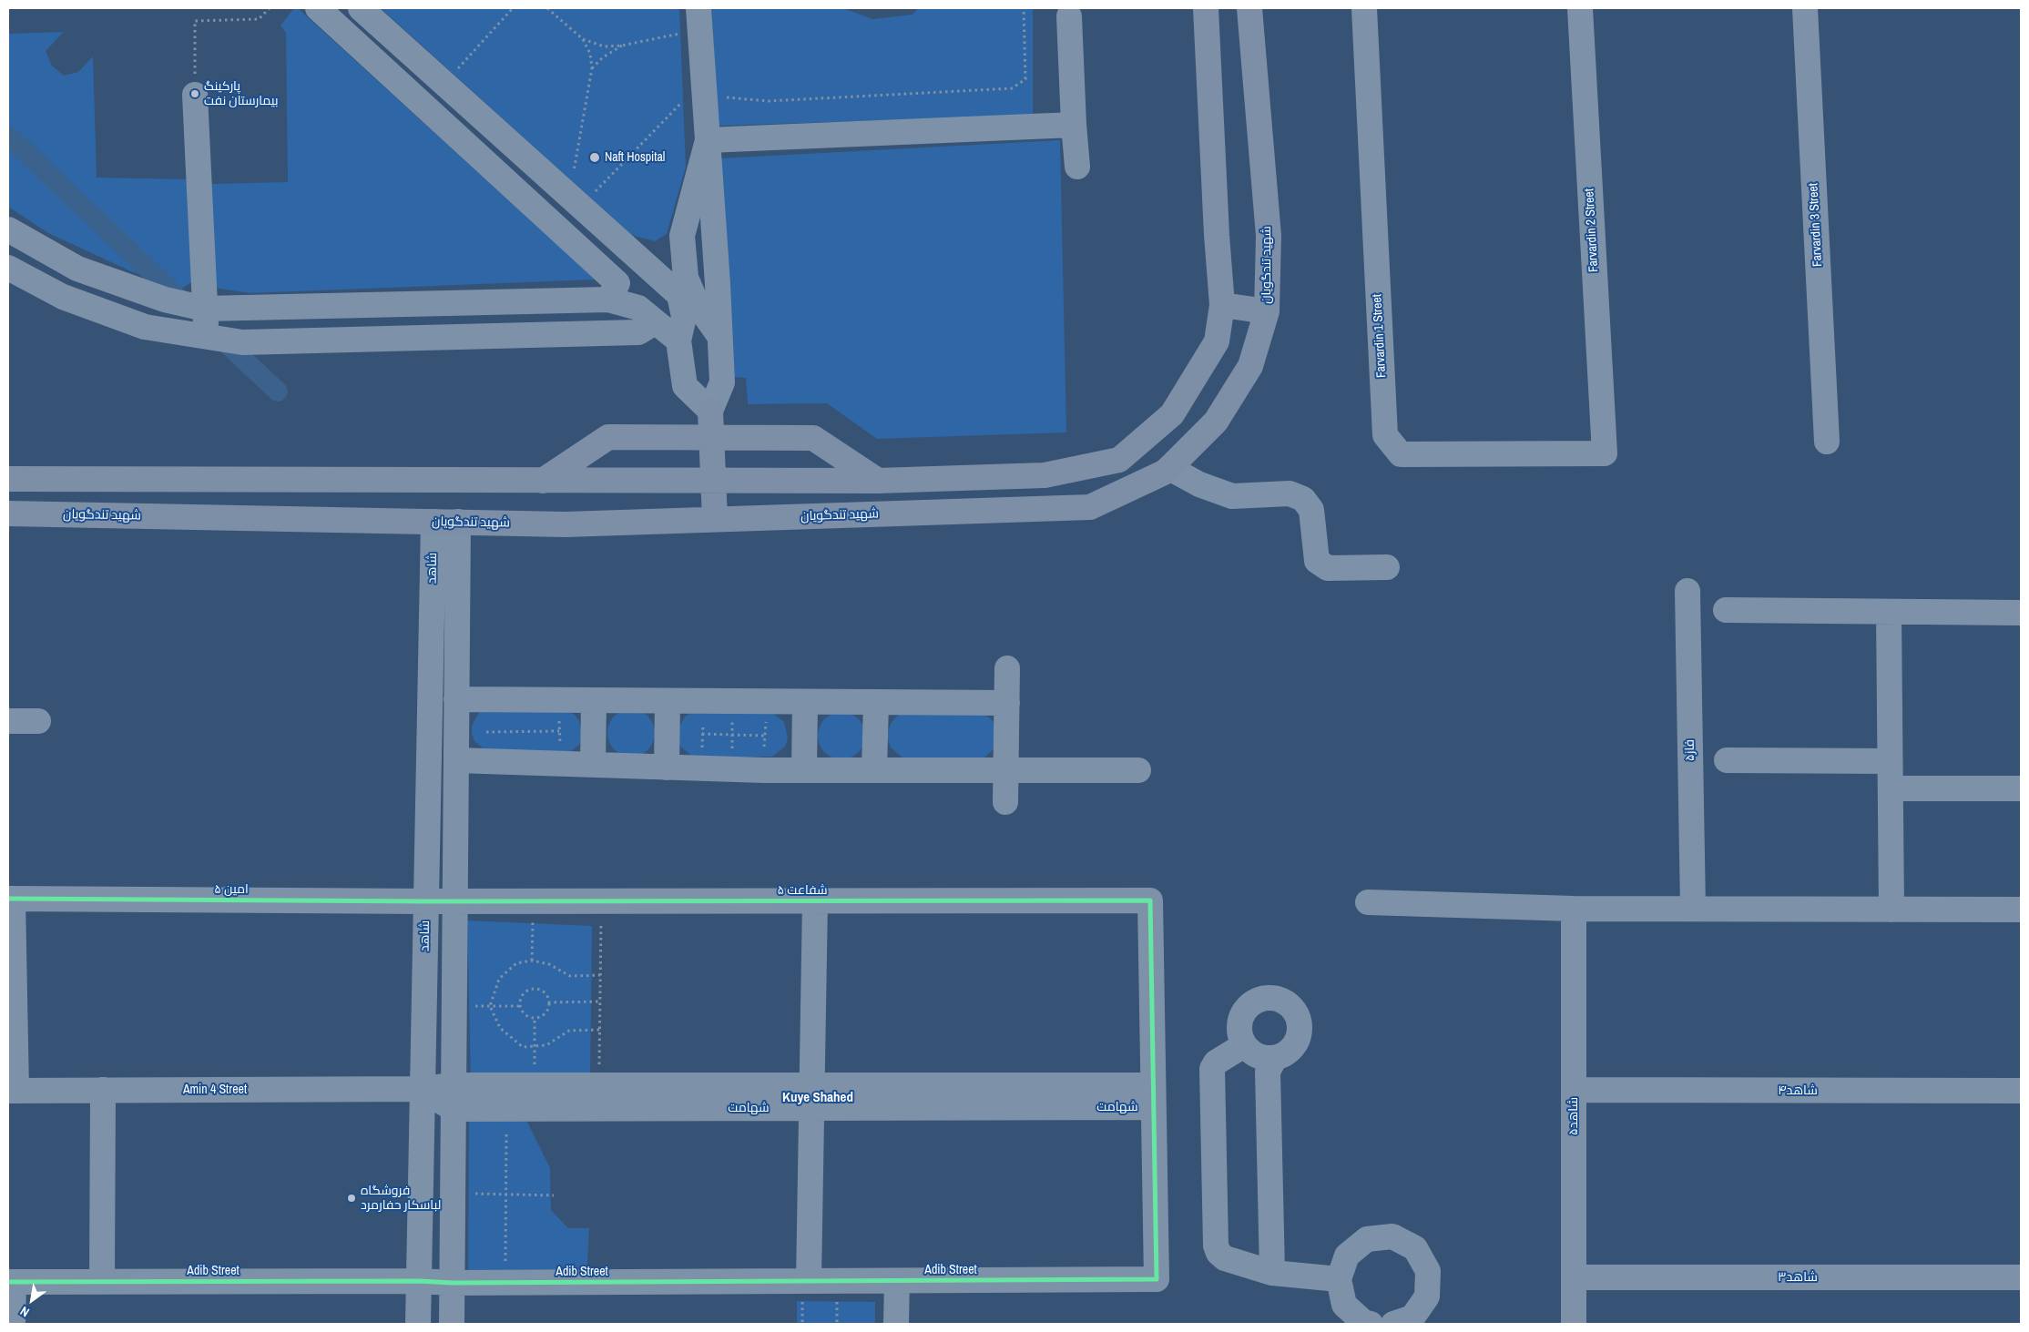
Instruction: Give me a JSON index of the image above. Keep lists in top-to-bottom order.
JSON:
{
  "streets": {
    "main road": ["شهید تندگویان"],
    "street": [
      "Farvardin 3 Street",
      "Farvardin 2 Street",
      "Farvardin 1 Street",
      "شاهد",
      "فاز۵",
      "امین ۵",
      "شفاعت ۵",
      "Amin 4 Street",
      "شاهد۴",
      "شهامت",
      "شاهد۵",
      "Adib Street",
      "شاهد۳"
    ]
  },
  "crossings": [
    ["Farvardin 2 Street", "Farvardin 1 Street"],
    ["شهید تندگویان", "شاهد"],
    ["شاهد", "امین ۵"],
    ["شاهد", "شفاعت ۵"],
    ["شاهد", "Amin 4 Street"],
    ["شاهد", "شهامت"],
    ["شاهد", "Adib Street"],
    ["امین ۵", "شفاعت ۵"],
    ["شفاعت ۵", "شهامت"],
    ["شفاعت ۵", "Adib Street"],
    ["شاهد۴", "شاهد۵"],
    ["شهامت", "Adib Street"],
    ["شاهد۵", "شاهد۳"]
  ],
  "districts": ["Kuye Shahed"],
  "places": ["پارکینگ بیمارستان نفت", "Naft Hospital", "فروشگاه لباسکار حفارمرد"],
  "north": "bottom left"
}
